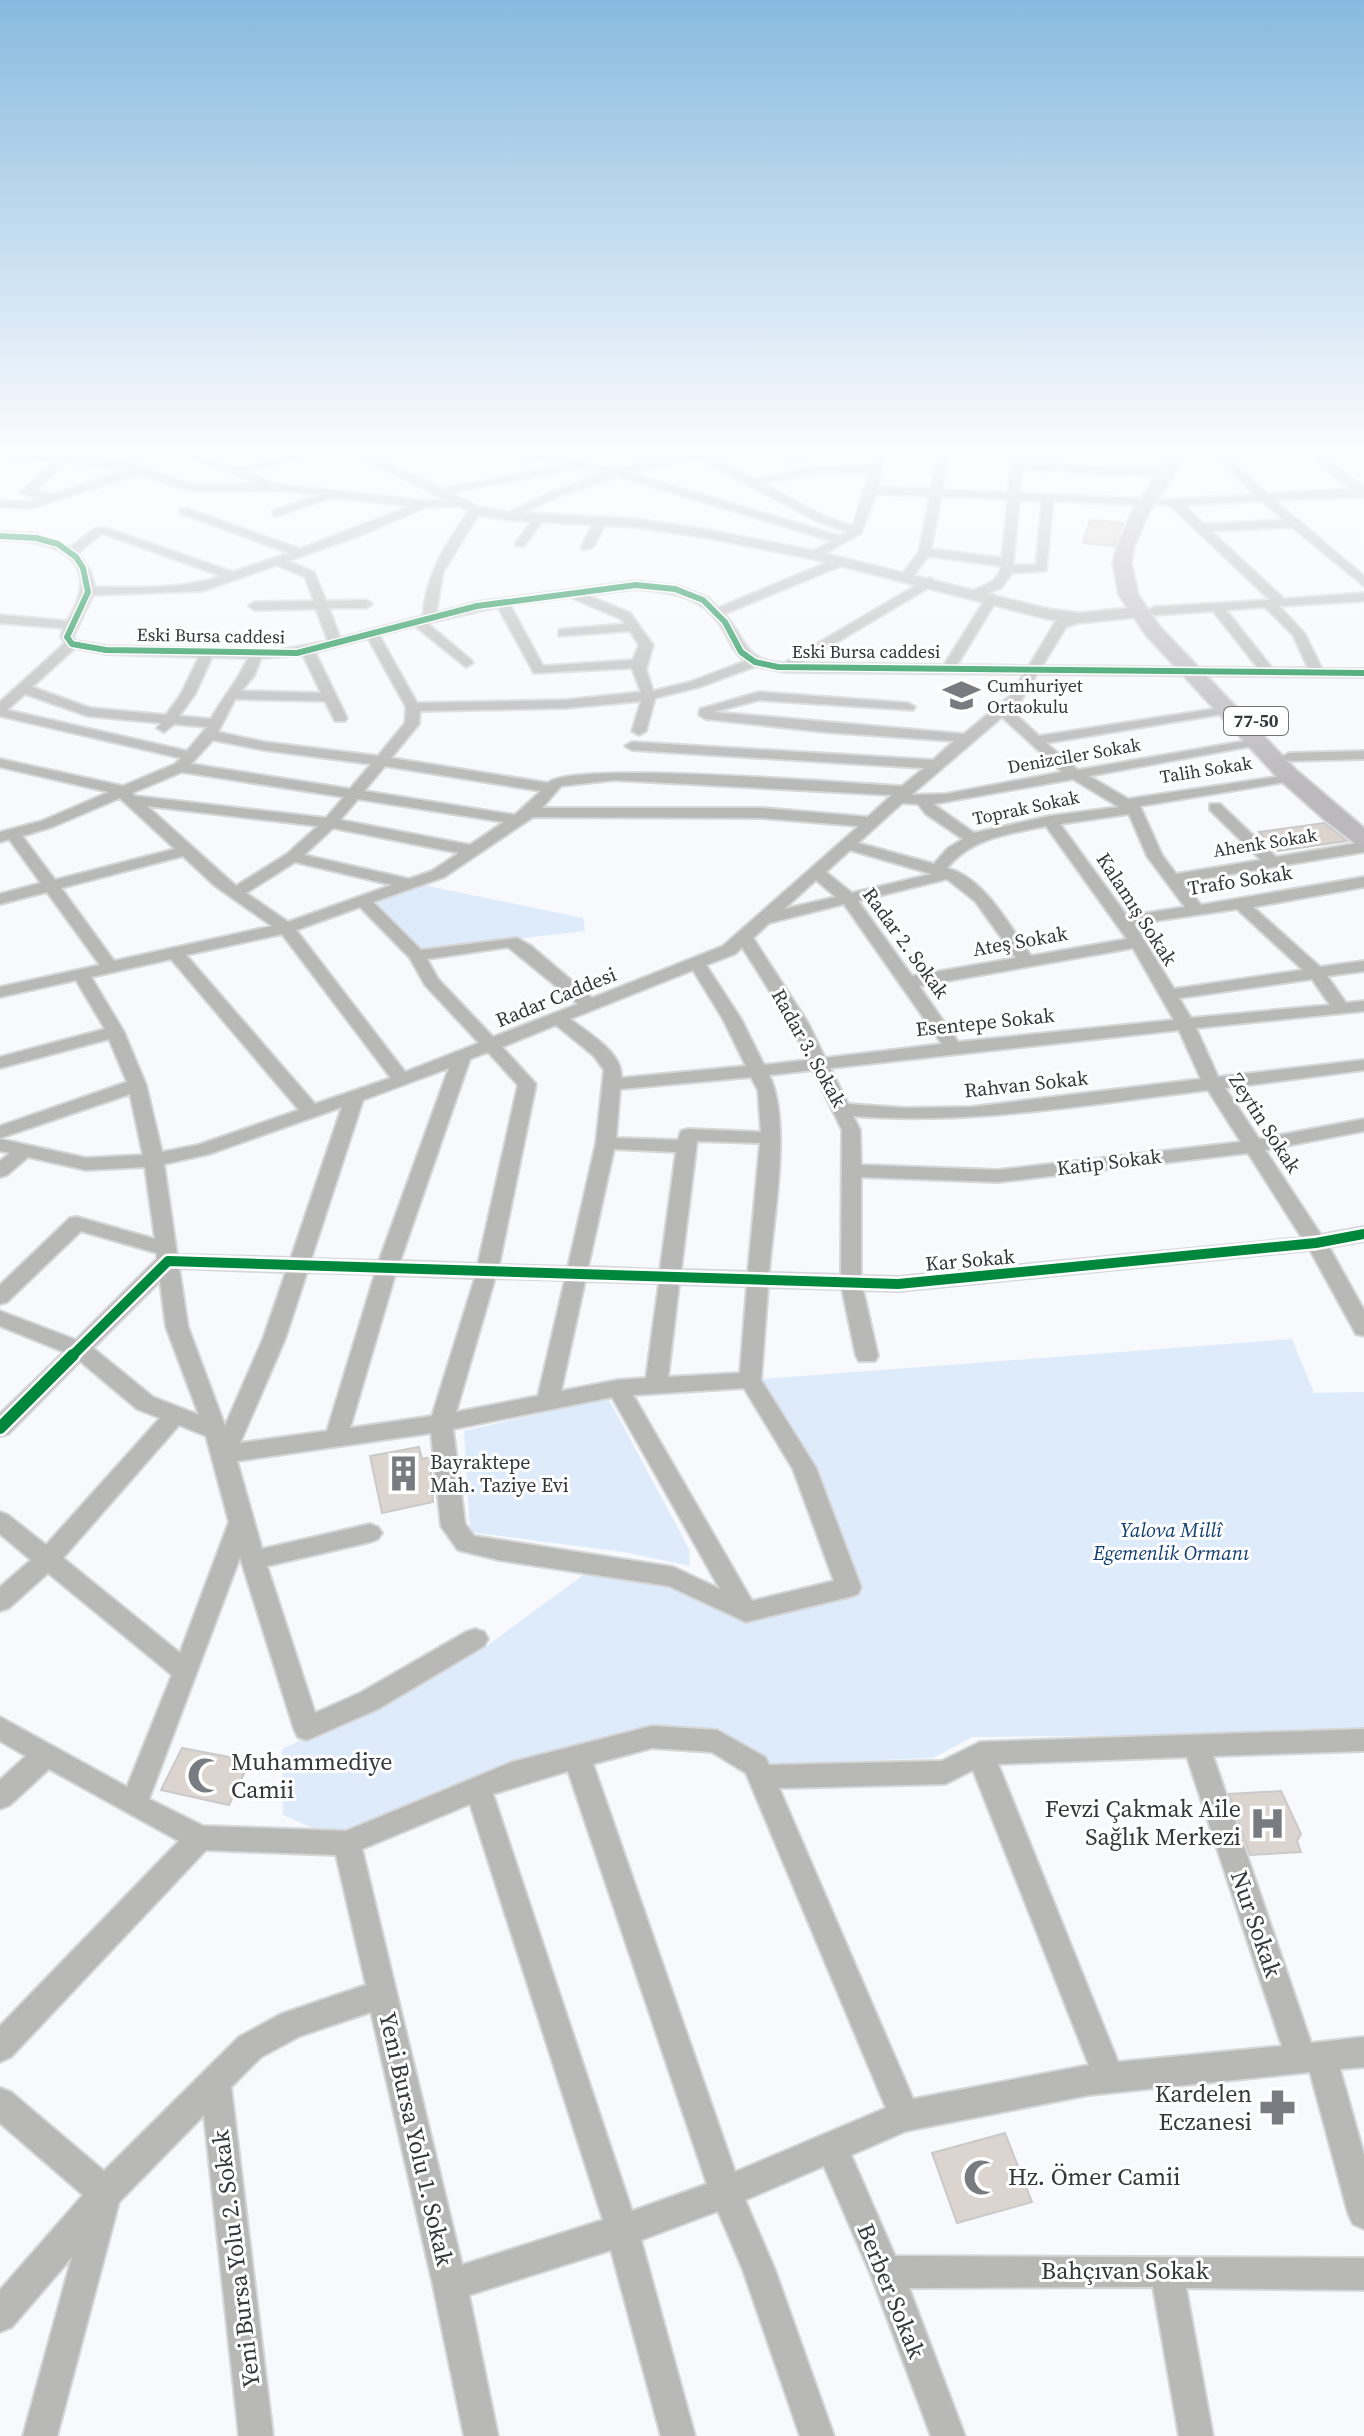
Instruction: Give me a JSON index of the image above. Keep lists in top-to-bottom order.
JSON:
{
  "streets": {
    "main road": ["77-50"],
    "street": [
      "Eski Bursa caddesi",
      "Denizciler Sokak",
      "Talih Sokak",
      "Toprak Sokak",
      "Ahenk Sokak",
      "Trafo Sokak",
      "Kalamış Sokak",
      "Ateş Sokak",
      "Radar 2. Sokak",
      "Radar Caddesi",
      "Esentepe Sokak",
      "Radar 3. Sokak",
      "Rahvan Sokak",
      "Zeytin Sokak",
      "Katip Sokak",
      "Kar Sokak",
      "Nur Sokak",
      "Yeni Bursa Yolu 1. Sokak",
      "Yeni Bursa Yolu 2. Sokak",
      "Bahçıvan Sokak",
      "Berber Sokak"
    ]
  },
  "crossings": [
    ["Eski Bursa caddesi", "77-50"],
    ["Eski Bursa caddesi", "Radar Caddesi"],
    ["77-50", "Denizciler Sokak"],
    ["77-50", "Talih Sokak"],
    ["Denizciler Sokak", "Radar Caddesi"],
    ["Talih Sokak", "Toprak Sokak"],
    ["Toprak Sokak", "Kalamış Sokak"],
    ["Trafo Sokak", "Kalamış Sokak"],
    ["Kalamış Sokak", "Ateş Sokak"],
    ["Kalamış Sokak", "Esentepe Sokak"],
    ["Kalamış Sokak", "Zeytin Sokak"],
    ["Ateş Sokak", "Radar 2. Sokak"],
    ["Radar 2. Sokak", "Radar Caddesi"],
    ["Radar 2. Sokak", "Esentepe Sokak"],
    ["Radar Caddesi", "Radar 3. Sokak"],
    ["Esentepe Sokak", "Radar 3. Sokak"],
    ["Esentepe Sokak", "Zeytin Sokak"],
    ["Radar 3. Sokak", "Rahvan Sokak"],
    ["Radar 3. Sokak", "Katip Sokak"],
    ["Radar 3. Sokak", "Kar Sokak"],
    ["Rahvan Sokak", "Zeytin Sokak"],
    ["Zeytin Sokak", "Katip Sokak"],
    ["Zeytin Sokak", "Kar Sokak"],
    ["Bahçıvan Sokak", "Berber Sokak"]
  ],
  "parks": ["Yalova Millî Egemenlik Ormanı"],
  "places": {
    "school or university": ["Cumhuriyet Ortaokulu"],
    "building": ["Bayraktepe Mah. Taziye Evi"],
    "mosque": ["Muhammediye Camii", "Hz. Ömer Camii"],
    "hospital": ["Fevzi Çakmak Aile Sağlık Merkezi"],
    "pharmacy": ["Kardelen Eczanesi"]
  }
}
